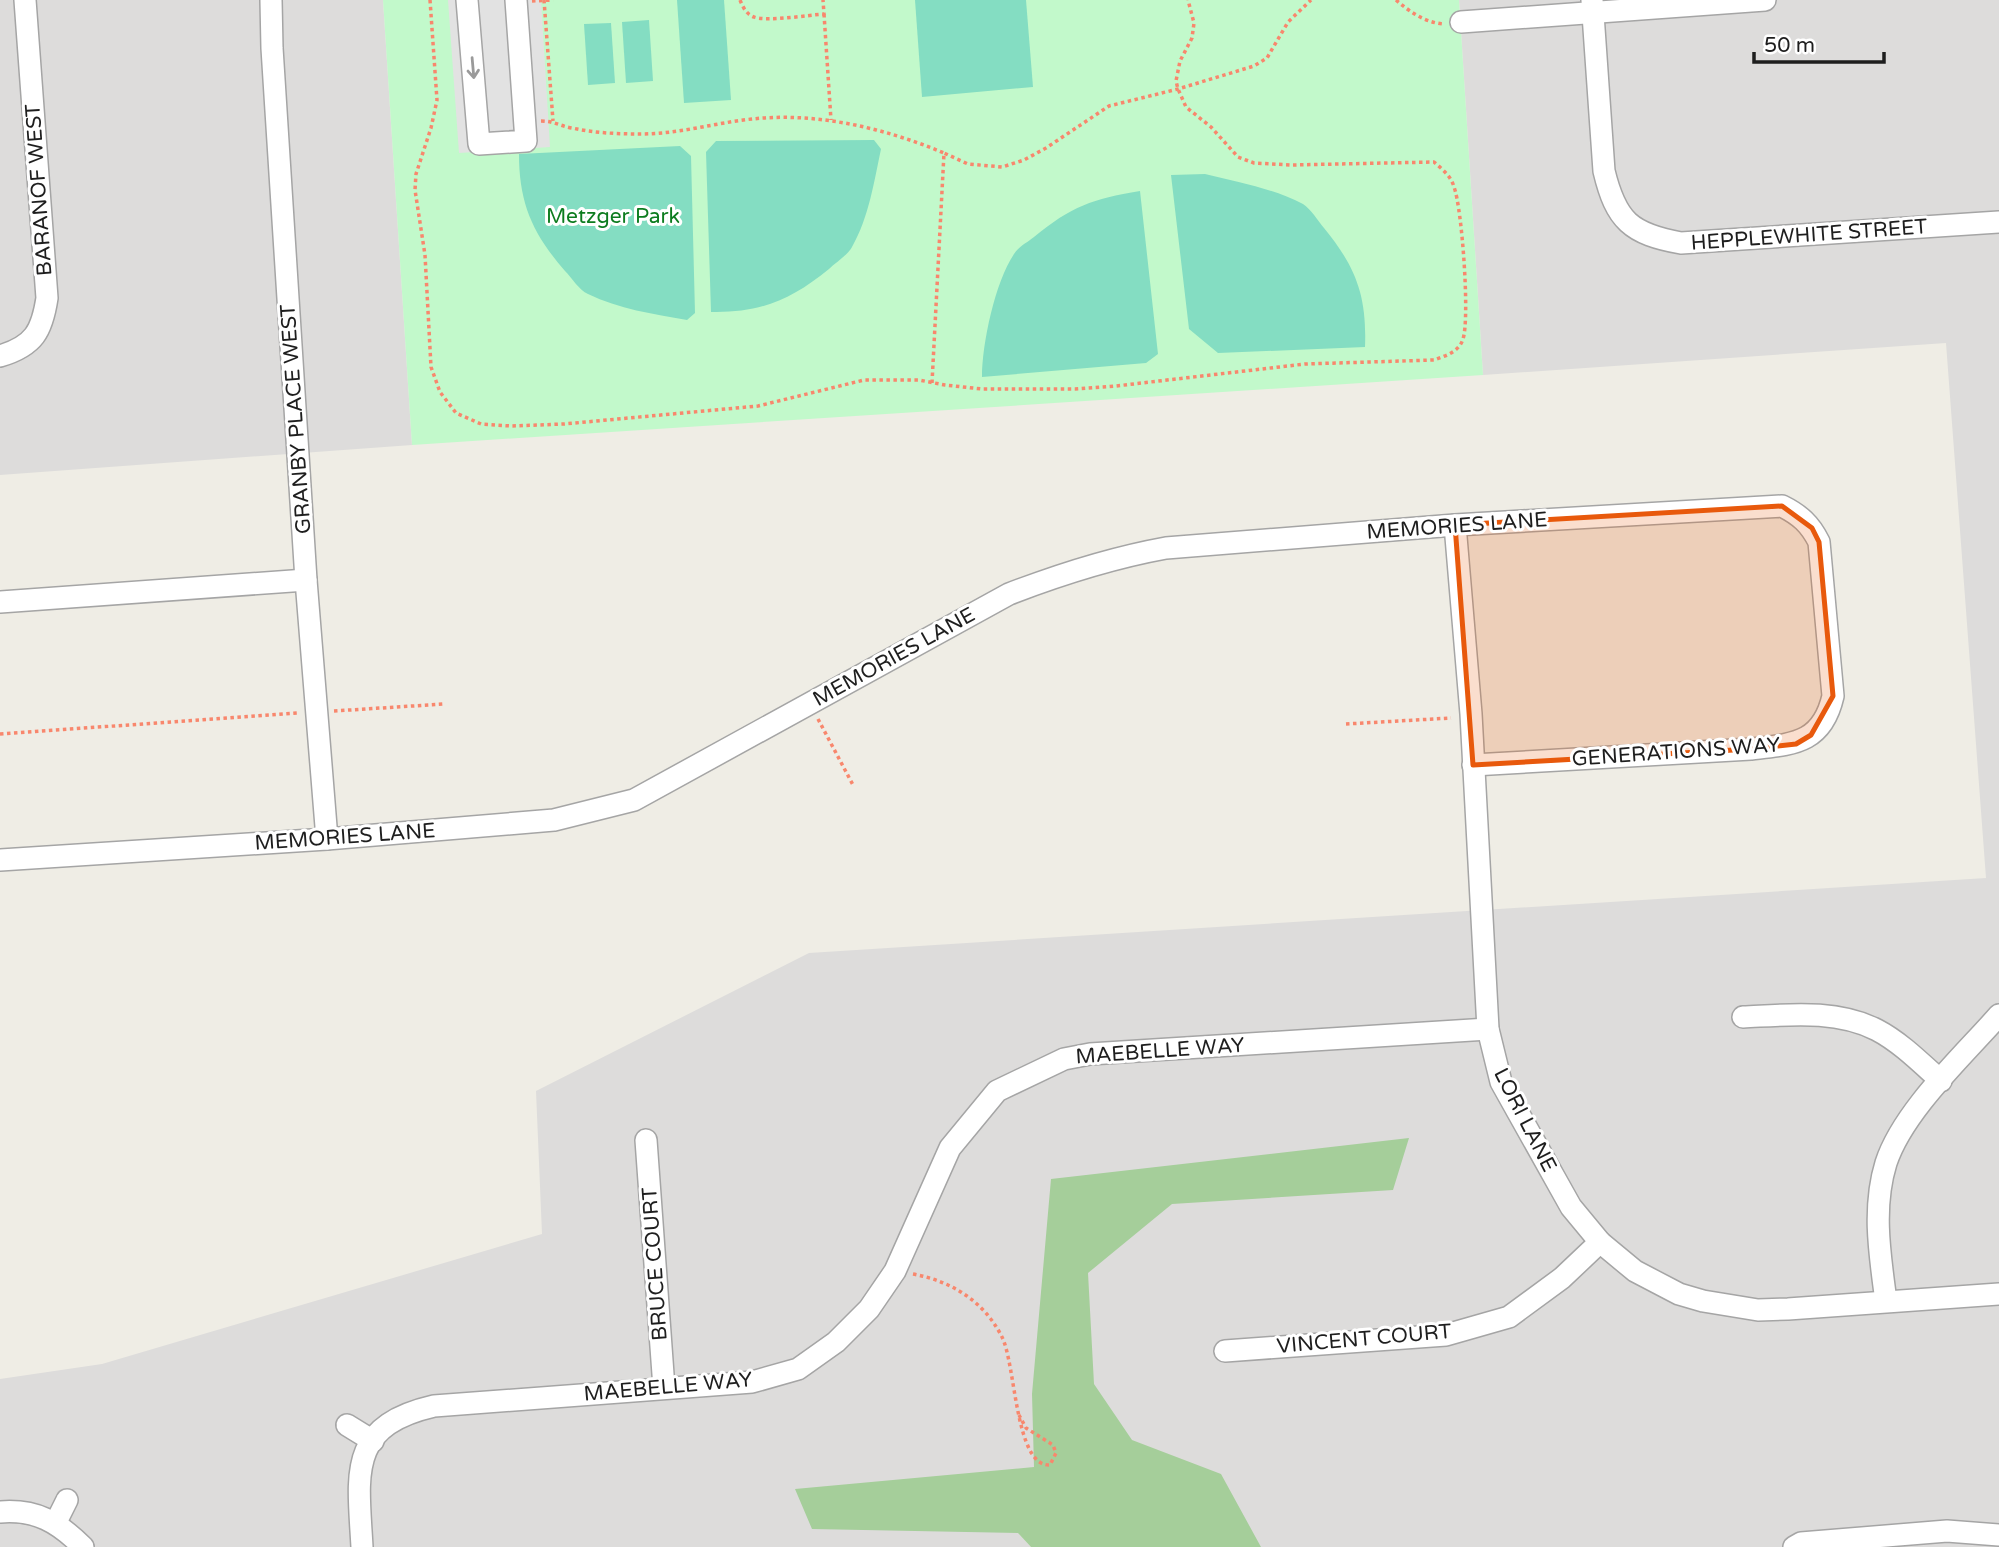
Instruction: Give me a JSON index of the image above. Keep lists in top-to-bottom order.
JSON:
{
  "streets": {
    "street": [
      "BARANOF WEST",
      "HEPPLEWHITE STREET",
      "GRANBY PLACE WEST",
      "MEMORIES LANE",
      "GENERATIONS WAY",
      "MAEBELLE WAY",
      "LORI LANE",
      "BRUCE COURT",
      "VINCENT COURT"
    ]
  },
  "crossings": [
    ["GRANBY PLACE WEST", "MEMORIES LANE"],
    ["MEMORIES LANE", "GENERATIONS WAY"],
    ["MEMORIES LANE", "LORI LANE"],
    ["GENERATIONS WAY", "LORI LANE"],
    ["MAEBELLE WAY", "LORI LANE"],
    ["MAEBELLE WAY", "BRUCE COURT"],
    ["LORI LANE", "VINCENT COURT"]
  ],
  "parks": ["Metzger Park"],
  "scale_bar": "50 m"
}
